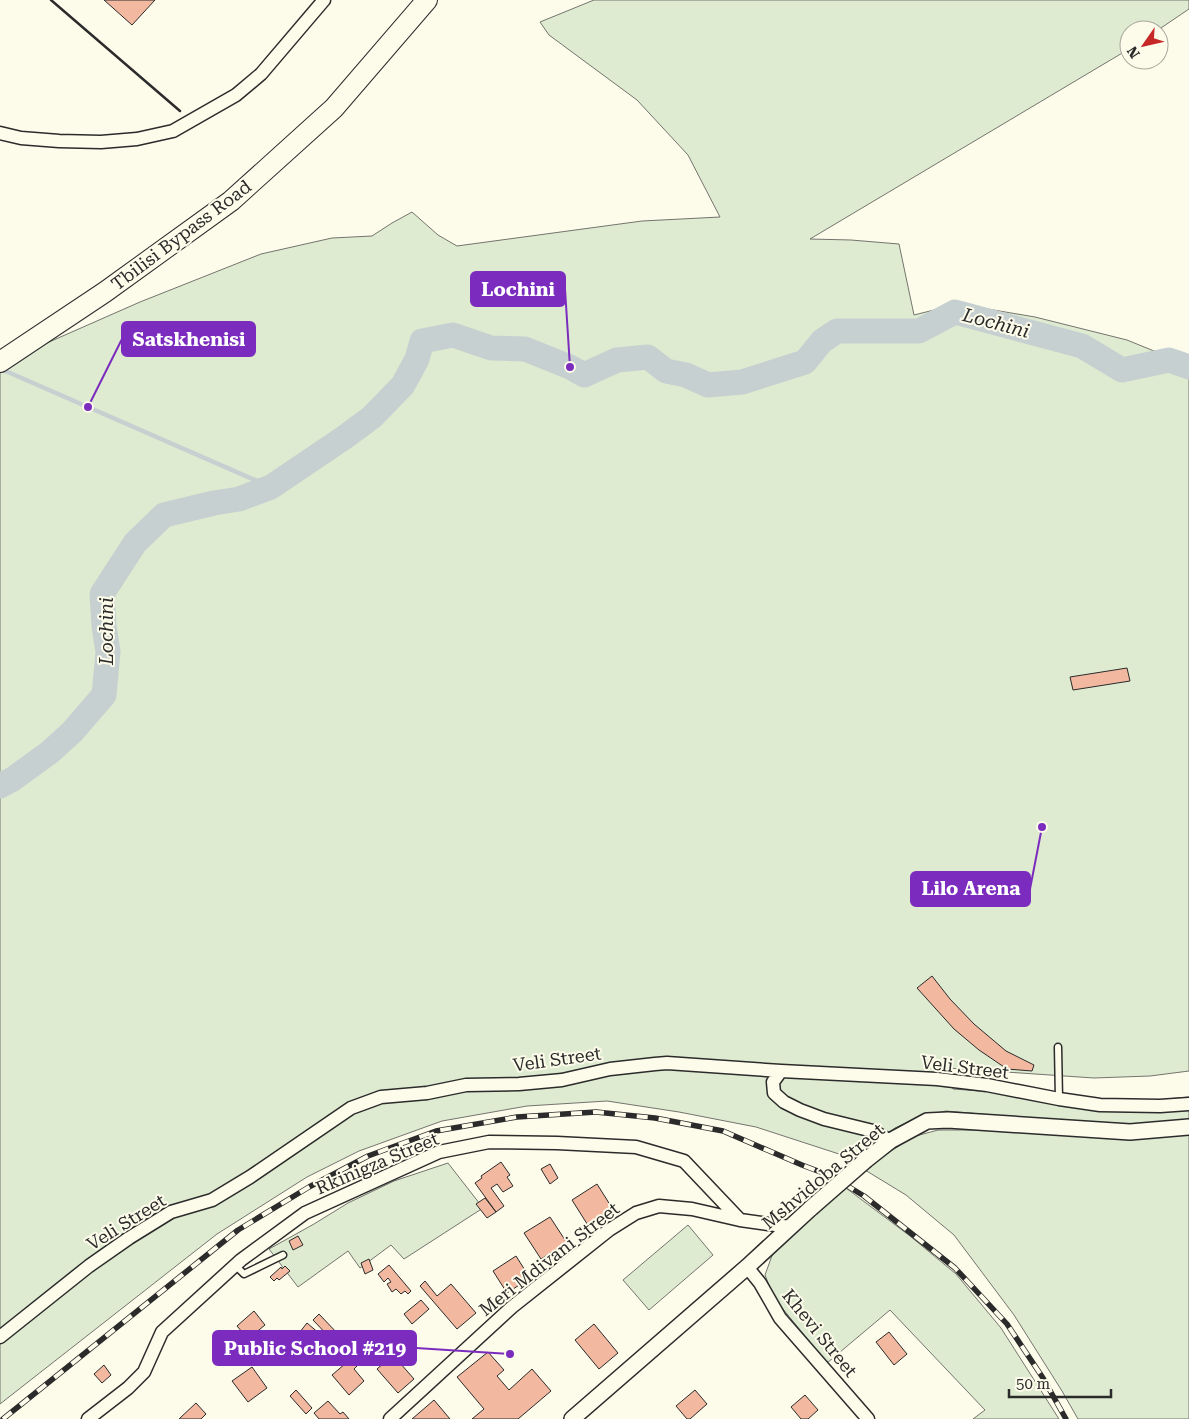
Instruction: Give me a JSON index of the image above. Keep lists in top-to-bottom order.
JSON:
{
  "streets": {
    "highway": ["Tbilisi Bypass Road"],
    "street": [
      "Veli Street",
      "Rkinigza Street",
      "Mshvidoba Street",
      "Meri Mdivani Street",
      "Khevi Street"
    ]
  },
  "crossings": [
    ["Rkinigza Street", "Meri Mdivani Street"],
    ["Mshvidoba Street", "Meri Mdivani Street"],
    ["Mshvidoba Street", "Khevi Street"]
  ],
  "water": ["Lochini"],
  "places": [
    "Lochini",
    "Satskhenisi",
    "Lilo Arena",
    "Public School #219"
  ],
  "scale_bar": "50 m",
  "north": "bottom left"
}
